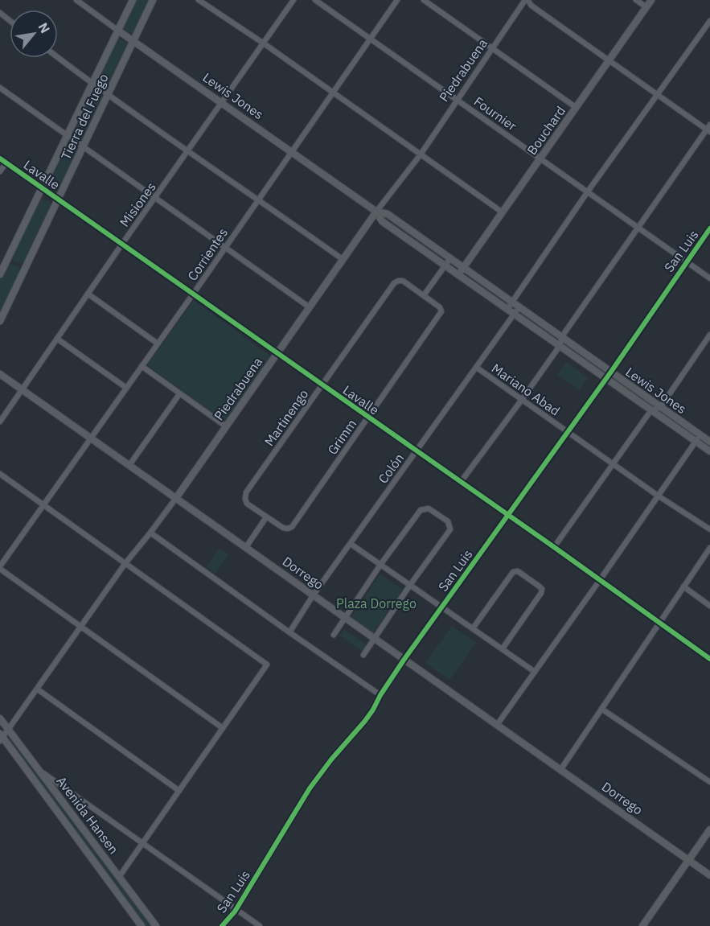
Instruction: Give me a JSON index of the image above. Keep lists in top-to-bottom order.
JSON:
{
  "streets": {
    "main road": [
      "Piedrabuena",
      "Lewis Jones",
      "Tierra del Fuego",
      "Bouchard",
      "San Luis",
      "Dorrego",
      "Avenida Hansen"
    ],
    "street": [
      "Fournier",
      "Lavalle",
      "Misiones",
      "Corrientes",
      "Mariano Abad",
      "Martinengo",
      "Grimm",
      "Colón"
    ]
  },
  "crossings": [
    ["Piedrabuena", "Lewis Jones"],
    ["Piedrabuena", "Fournier"],
    ["Piedrabuena", "Lavalle"],
    ["Piedrabuena", "Dorrego"],
    ["Piedrabuena", "Avenida Hansen"],
    ["Lewis Jones", "Tierra del Fuego"],
    ["Lewis Jones", "Bouchard"],
    ["Lewis Jones", "Misiones"],
    ["Lewis Jones", "San Luis"],
    ["Lewis Jones", "Corrientes"],
    ["Lewis Jones", "Colón"],
    ["Fournier", "Bouchard"],
    ["Fournier", "San Luis"],
    ["Fournier", "Corrientes"],
    ["Tierra del Fuego", "Lavalle"],
    ["Lavalle", "Misiones"],
    ["Lavalle", "San Luis"],
    ["Lavalle", "Corrientes"],
    ["Lavalle", "Martinengo"],
    ["Lavalle", "Grimm"],
    ["Lavalle", "Colón"],
    ["Misiones", "Dorrego"],
    ["San Luis", "Mariano Abad"],
    ["San Luis", "Dorrego"],
    ["Corrientes", "Dorrego"],
    ["Mariano Abad", "Colón"],
    ["Martinengo", "Grimm"],
    ["Colón", "Dorrego"]
  ],
  "parks": ["Plaza Dorrego"],
  "north": "top right"
}
